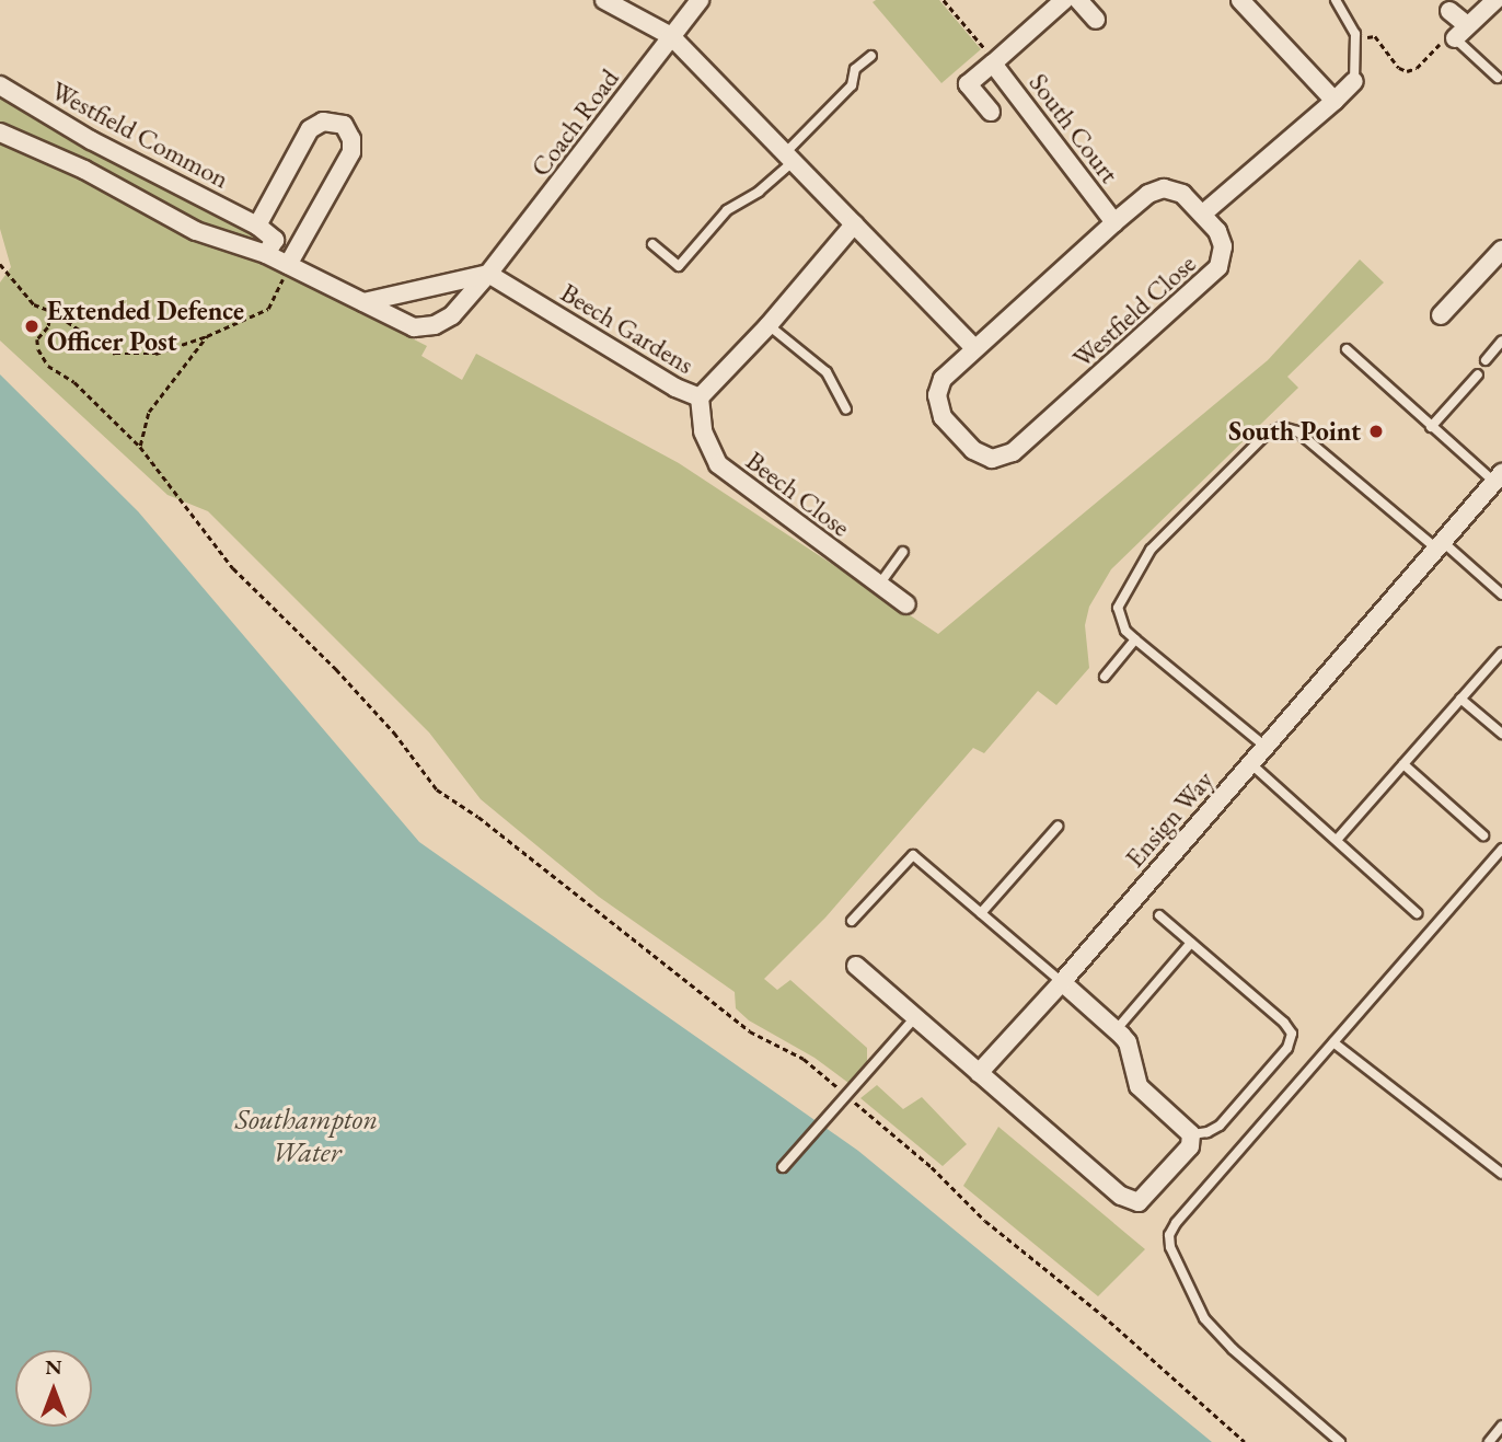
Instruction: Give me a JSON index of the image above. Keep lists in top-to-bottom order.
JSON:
{
  "streets": {
    "street": [
      "Coach Road",
      "South Court",
      "Westfield Common",
      "Westfield Close",
      "Beech Gardens",
      "Beech Close",
      "Ensign Way"
    ]
  },
  "crossings": [
    ["Coach Road", "Beech Gardens"],
    ["South Court", "Westfield Close"],
    ["Beech Gardens", "Beech Close"]
  ],
  "water": ["Southampton Water"],
  "places": ["Extended Defence Officer Post", "South Point"],
  "north": "top"
}
